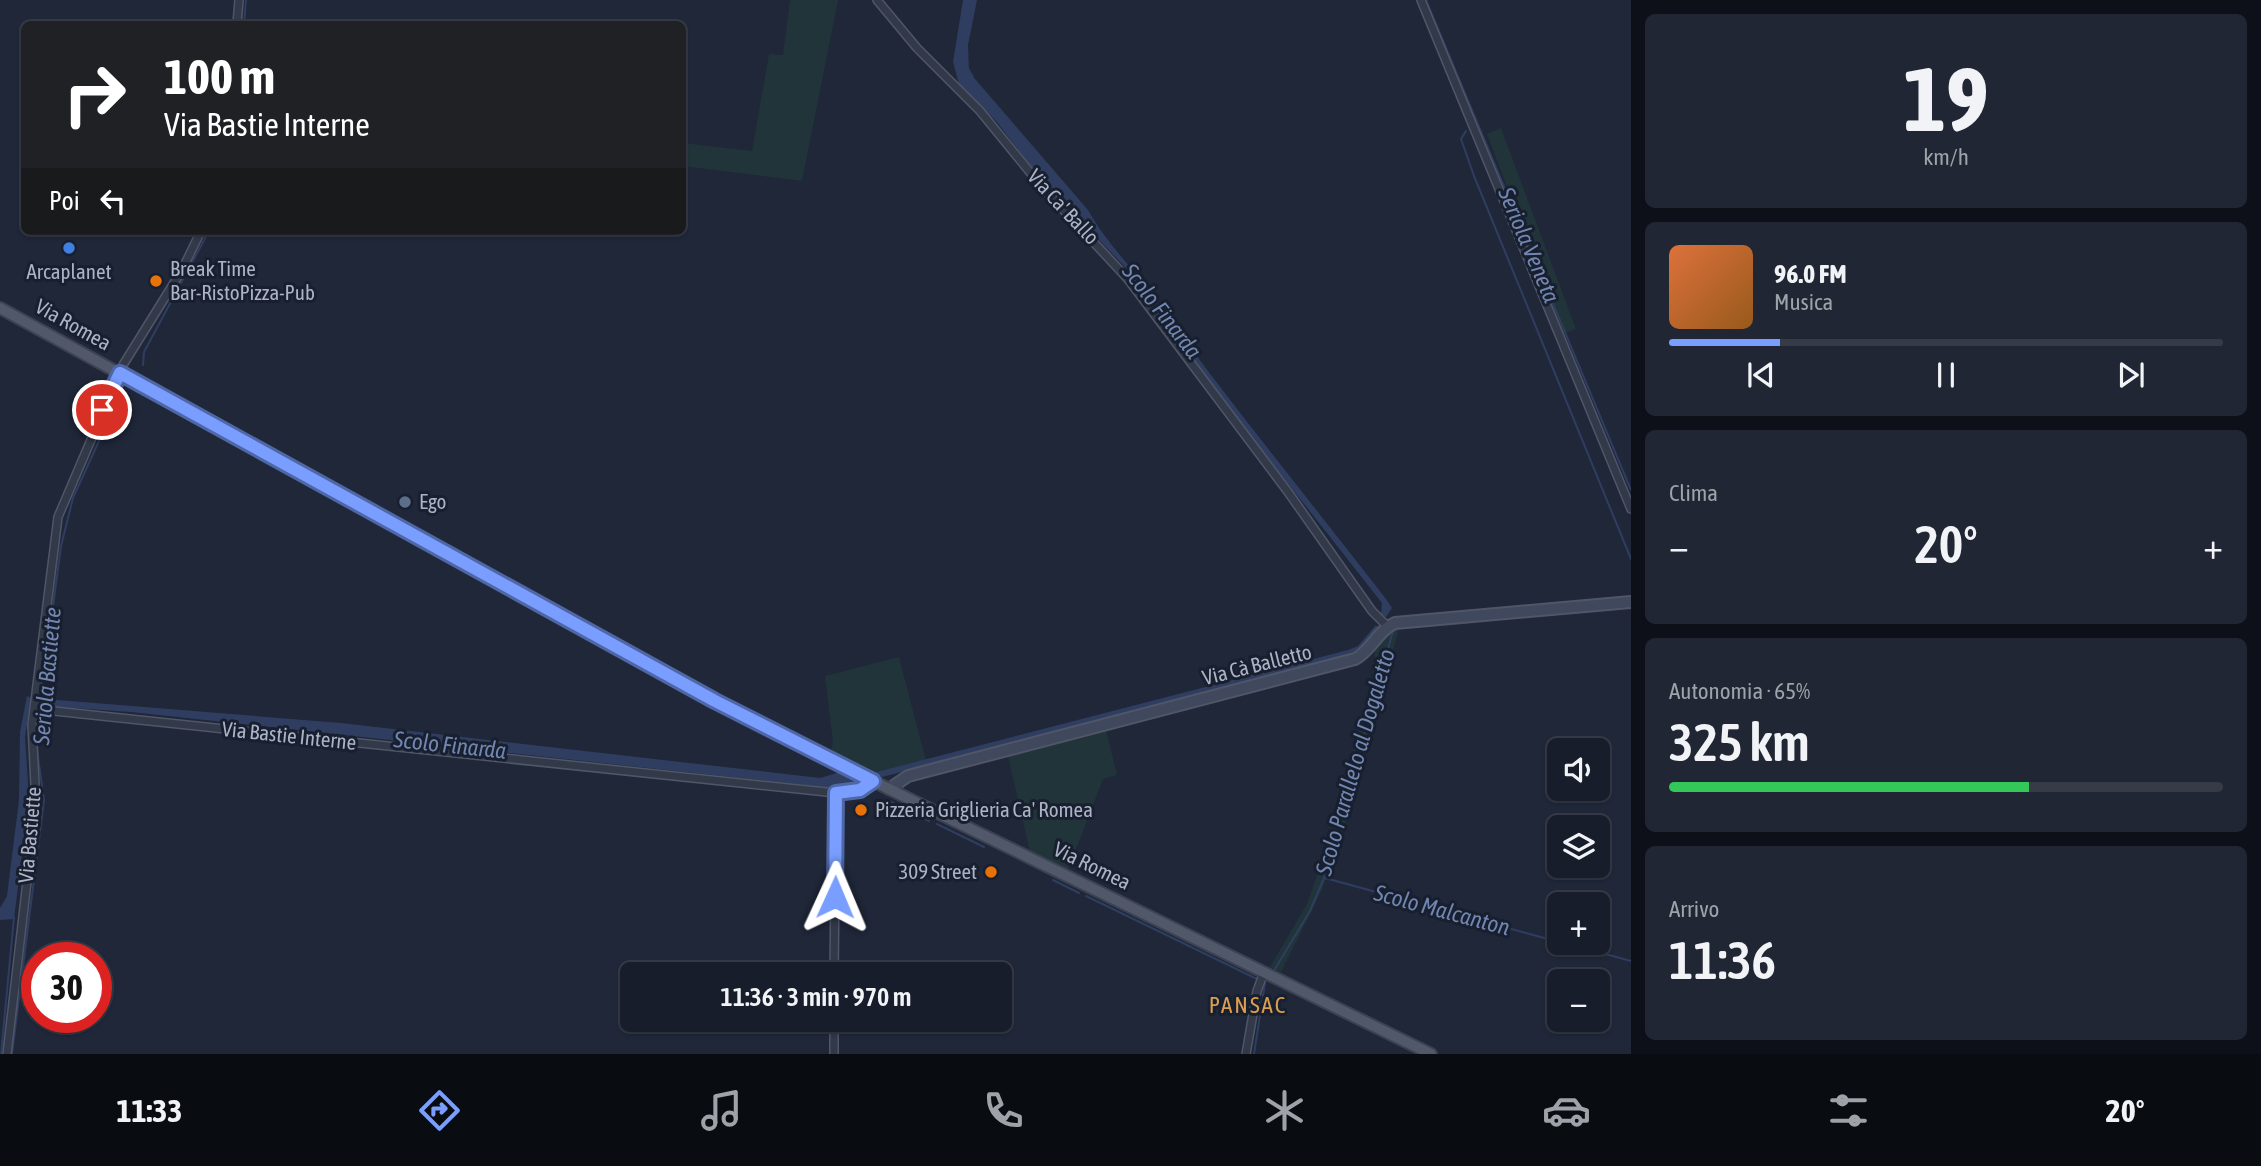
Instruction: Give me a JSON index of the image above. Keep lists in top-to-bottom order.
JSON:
{
  "streets": {
    "main road": ["Via Romea"],
    "street": [
      "Via Ca' Ballo",
      "Via Cà Balletto",
      "Via Bastie Interne",
      "Via Bastiette"
    ]
  },
  "crossings": [
    ["Via Ca' Ballo", "Via Cà Balletto"],
    ["Via Romea", "Via Cà Balletto"],
    ["Via Romea", "Via Bastie Interne"],
    ["Via Romea", "Via Bastiette"],
    ["Via Bastie Interne", "Via Bastiette"]
  ],
  "districts": ["PANSAC"],
  "water": [
    "Seriola Veneta",
    "Scolo Finarda",
    "Seriola Bastiette",
    "Scolo Parallelo al Dogaletto",
    "Scolo Malcanton"
  ],
  "places": [
    "Arcaplanet",
    "Break Time Bar-RistoPizza-Pub",
    "Ego",
    "Pizzeria Griglieria Ca' Romea",
    "309 Street"
  ],
  "page": {
    "tile": [
      ["19", "km/h"],
      "Clima",
      ["Autonomia · 65%", "325 km"],
      ["Arrivo", "11:36"]
    ],
    "turn": ["100 m", "Via Bastie Interne"],
    "then": "Poi",
    "song": ["96.0 FM", "Musica"],
    "heat": ["−", "20°", "+"],
    "map_buttons": ["+", "−"],
    "limit": "30",
    "trip": "11:36 · 3 min · 970 m",
    "tabs": ["11:33", "20°"]
  }
}
